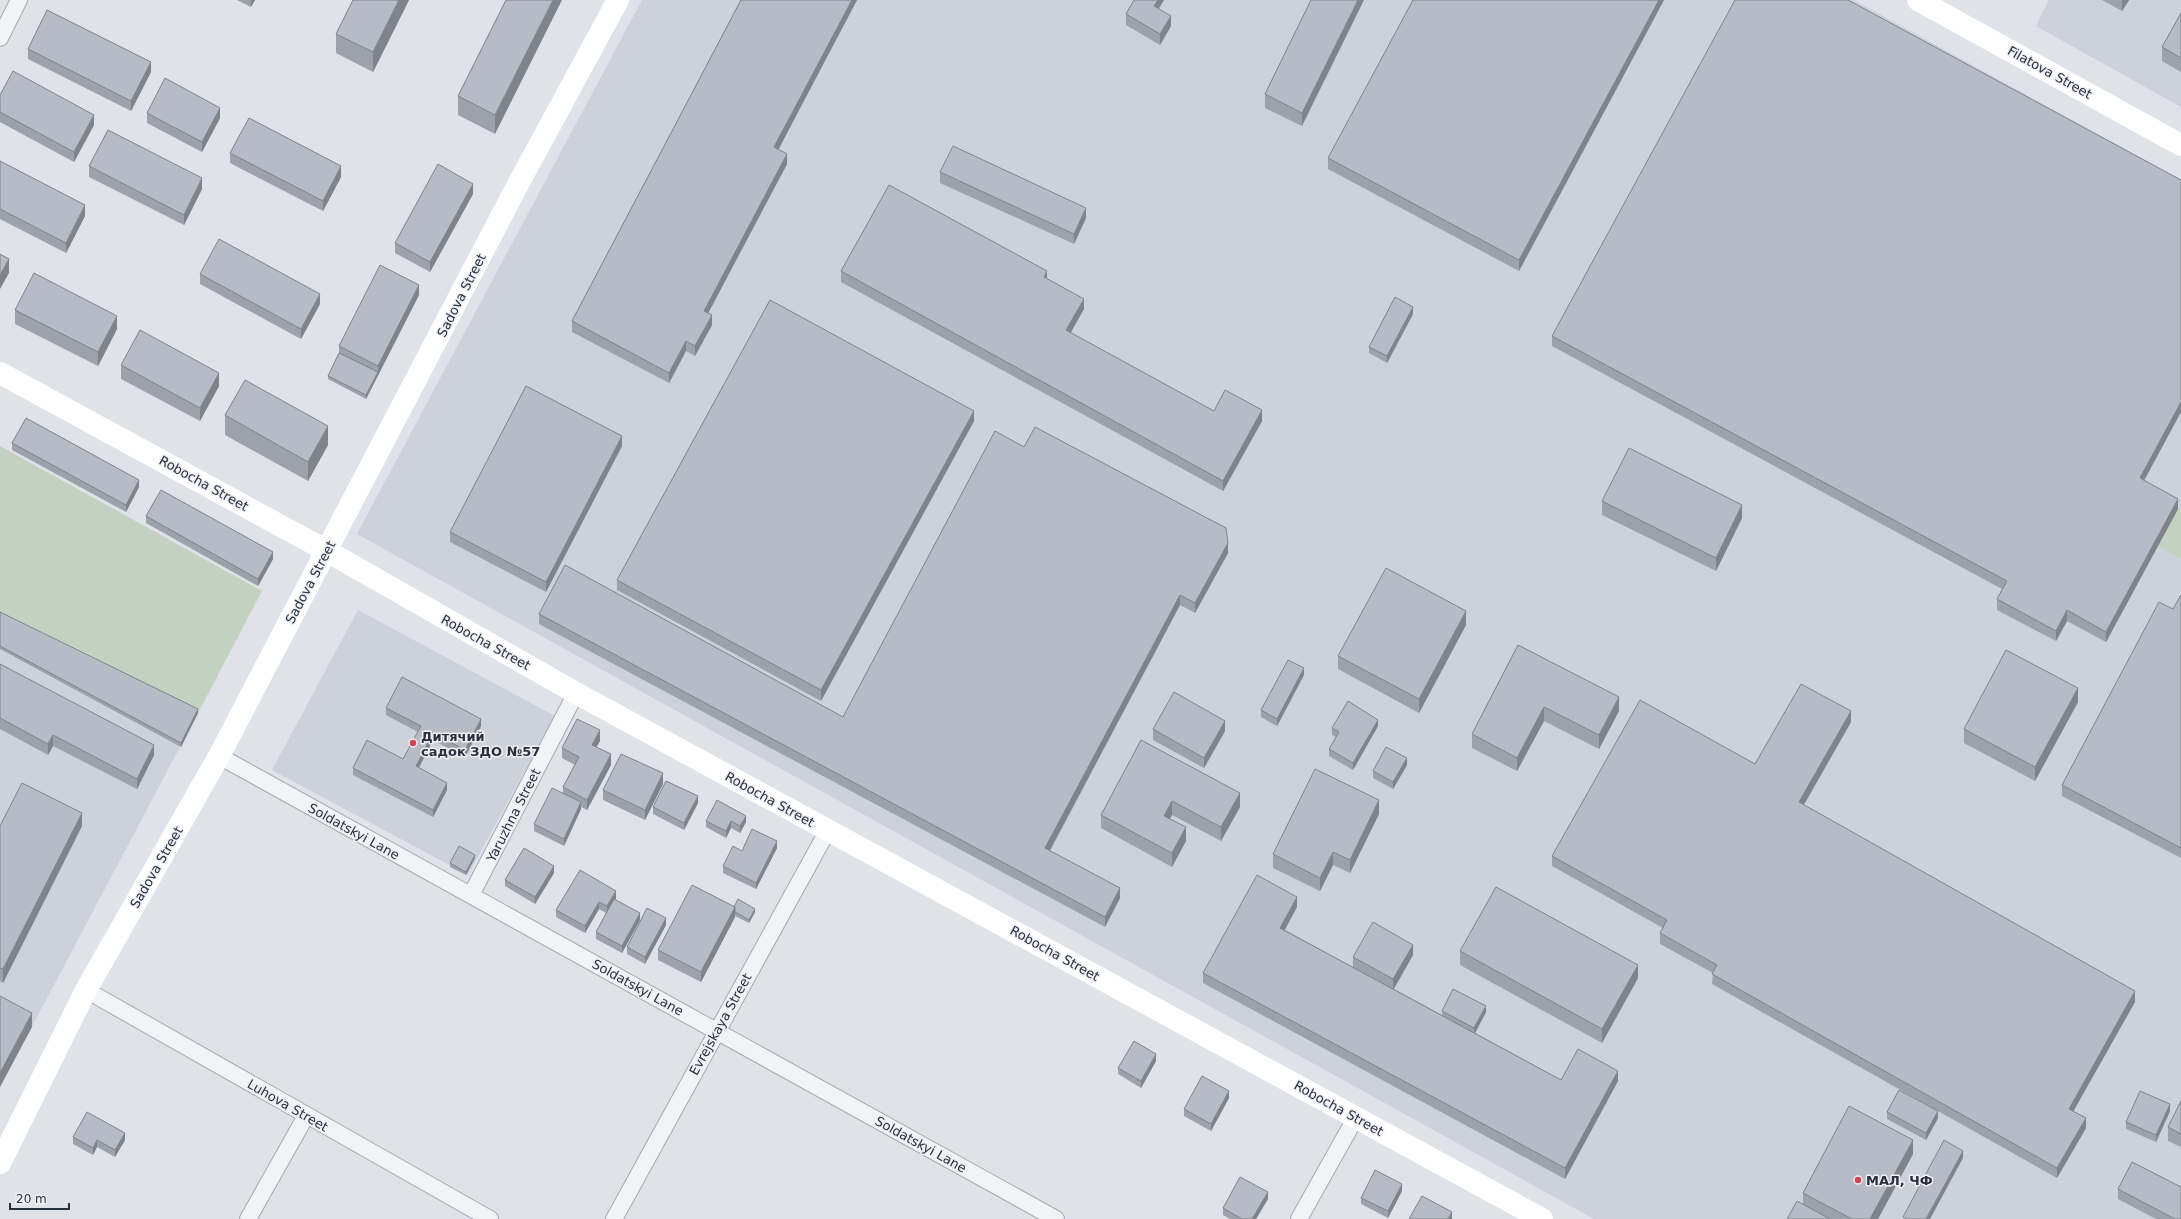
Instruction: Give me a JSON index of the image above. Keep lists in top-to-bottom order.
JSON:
{
  "streets": {
    "street": [
      "Filatova Street",
      "Sadova Street",
      "Robocha Street",
      "Yaruzhna Street",
      "Soldatskyi Lane",
      "Evrejskaya Street",
      "Luhova Street"
    ]
  },
  "crossings": [
    ["Sadova Street", "Robocha Street"],
    ["Sadova Street", "Soldatskyi Lane"],
    ["Sadova Street", "Luhova Street"],
    ["Robocha Street", "Yaruzhna Street"],
    ["Robocha Street", "Evrejskaya Street"],
    ["Yaruzhna Street", "Soldatskyi Lane"],
    ["Soldatskyi Lane", "Evrejskaya Street"]
  ],
  "places": ["Дитячий садок ЗДО №57", "МАЛ, ЧФ"],
  "scale_bar": "20 m"
}
